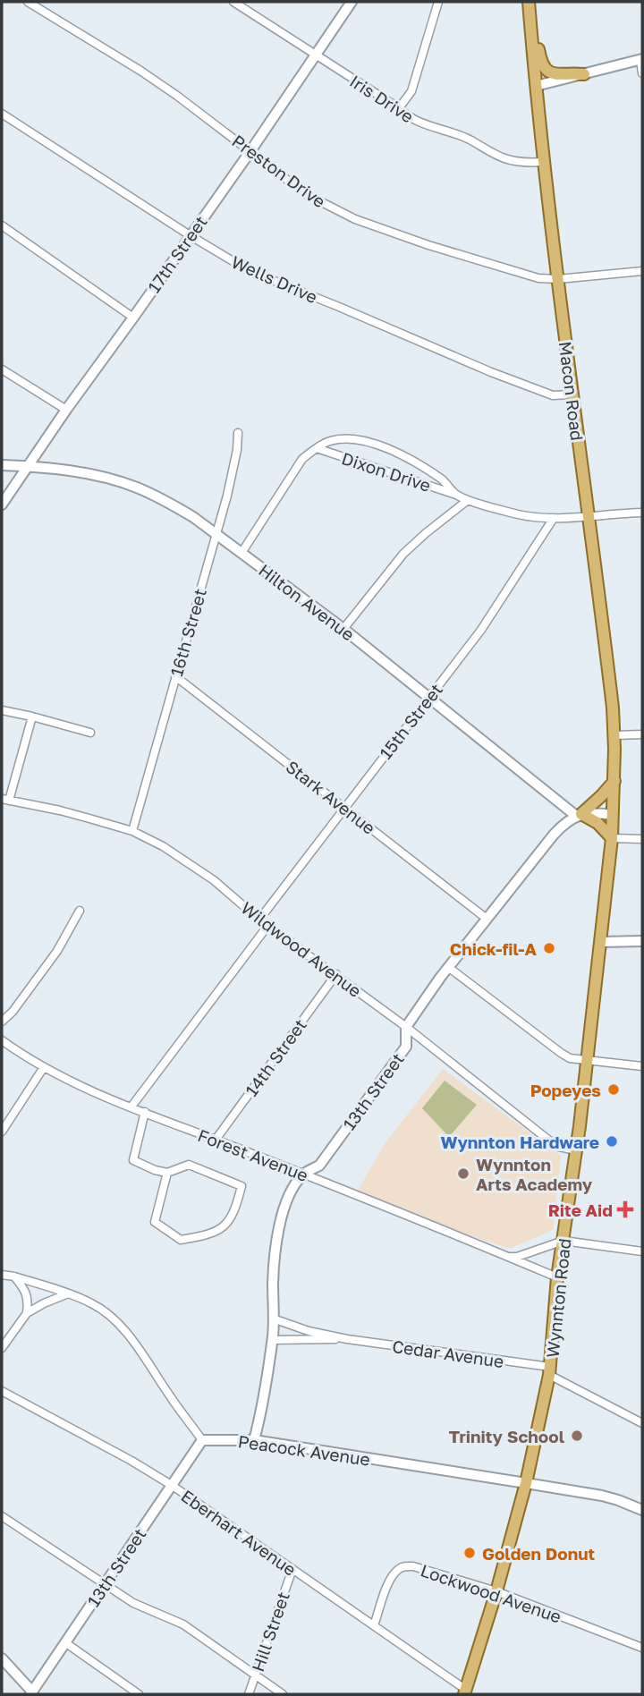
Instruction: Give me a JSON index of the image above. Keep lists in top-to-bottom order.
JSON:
{
  "streets": {
    "main road": ["Macon Road", "Wynnton Road"],
    "street": [
      "Iris Drive",
      "Preston Drive",
      "17th Street",
      "Wells Drive",
      "Dixon Drive",
      "Hilton Avenue",
      "16th Street",
      "15th Street",
      "Stark Avenue",
      "Wildwood Avenue",
      "14th Street",
      "13th Street",
      "Forest Avenue",
      "Cedar Avenue",
      "Peacock Avenue",
      "Eberhart Avenue",
      "Lockwood Avenue",
      "Hill Street"
    ]
  },
  "crossings": [
    ["Iris Drive", "17th Street"],
    ["Iris Drive", "Macon Road"],
    ["Preston Drive", "17th Street"],
    ["Preston Drive", "Macon Road"],
    ["17th Street", "Wells Drive"],
    ["17th Street", "Hilton Avenue"],
    ["Wells Drive", "Macon Road"],
    ["Macon Road", "Dixon Drive"],
    ["Macon Road", "Wynnton Road"],
    ["Dixon Drive", "Hilton Avenue"],
    ["Dixon Drive", "15th Street"],
    ["Hilton Avenue", "16th Street"],
    ["Hilton Avenue", "15th Street"],
    ["Hilton Avenue", "13th Street"],
    ["16th Street", "Stark Avenue"],
    ["16th Street", "Wildwood Avenue"],
    ["15th Street", "Stark Avenue"],
    ["15th Street", "Wildwood Avenue"],
    ["Stark Avenue", "13th Street"],
    ["Wildwood Avenue", "14th Street"],
    ["Wildwood Avenue", "13th Street"],
    ["Wildwood Avenue", "Wynnton Road"],
    ["14th Street", "Forest Avenue"],
    ["13th Street", "Forest Avenue"],
    ["13th Street", "Peacock Avenue"],
    ["13th Street", "Eberhart Avenue"],
    ["Forest Avenue", "Wynnton Road"],
    ["Wynnton Road", "Cedar Avenue"],
    ["Wynnton Road", "Peacock Avenue"],
    ["Wynnton Road", "Eberhart Avenue"],
    ["Wynnton Road", "Lockwood Avenue"],
    ["Eberhart Avenue", "Lockwood Avenue"],
    ["Eberhart Avenue", "Hill Street"]
  ],
  "places": {
    "other": [
      "Chick-fil-A",
      "Popeyes",
      "Wynnton Hardware",
      "Wynnton Arts Academy",
      "Trinity School",
      "Golden Donut"
    ],
    "health": ["Rite Aid"]
  }
}
